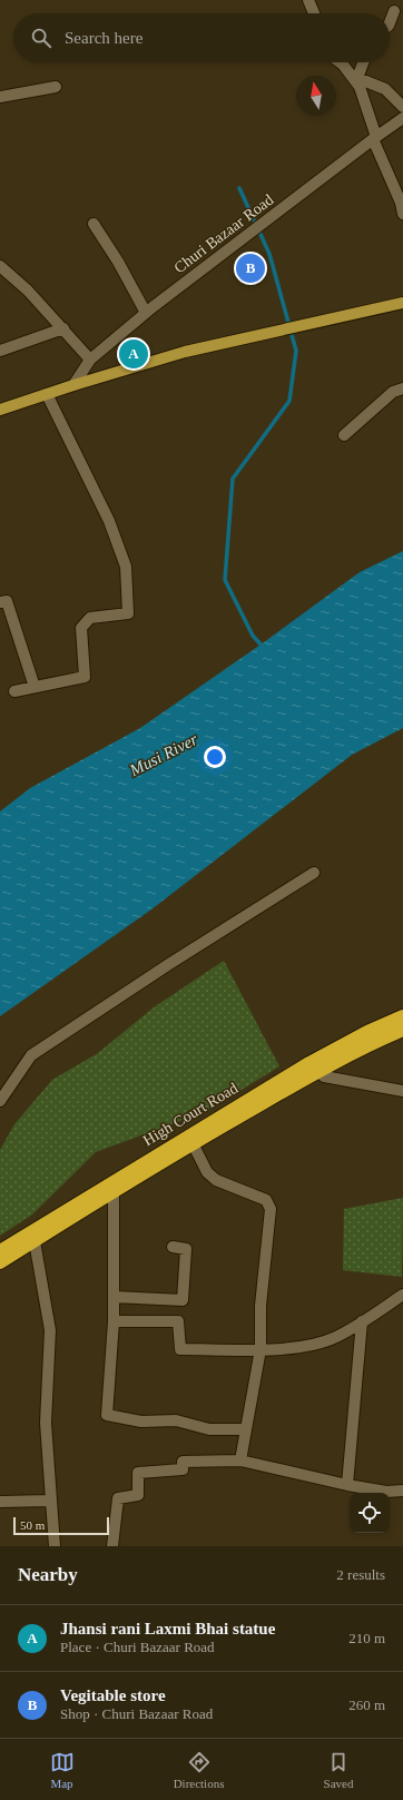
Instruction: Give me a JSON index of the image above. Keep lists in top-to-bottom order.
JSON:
{
  "streets": {
    "highway": ["High Court Road"],
    "street": ["Churi Bazaar Road"]
  },
  "water": ["Musi River"],
  "scale_bar": "50 m",
  "north": "top",
  "page": {
    "search": "Search here",
    "pins": ["B", "A"],
    "scale": "50 m",
    "heading": ["Nearby", "2 results"],
    "list": [
      {
        "mark": "A",
        "name": "Jhansi rani Laxmi Bhai statue",
        "note": "Place · Churi Bazaar Road",
        "value": "210 m"
      },
      {
        "mark": "B",
        "name": "Vegitable store",
        "note": "Shop · Churi Bazaar Road",
        "value": "260 m"
      }
    ],
    "nav": ["Map", "Directions", "Saved"]
  }
}
